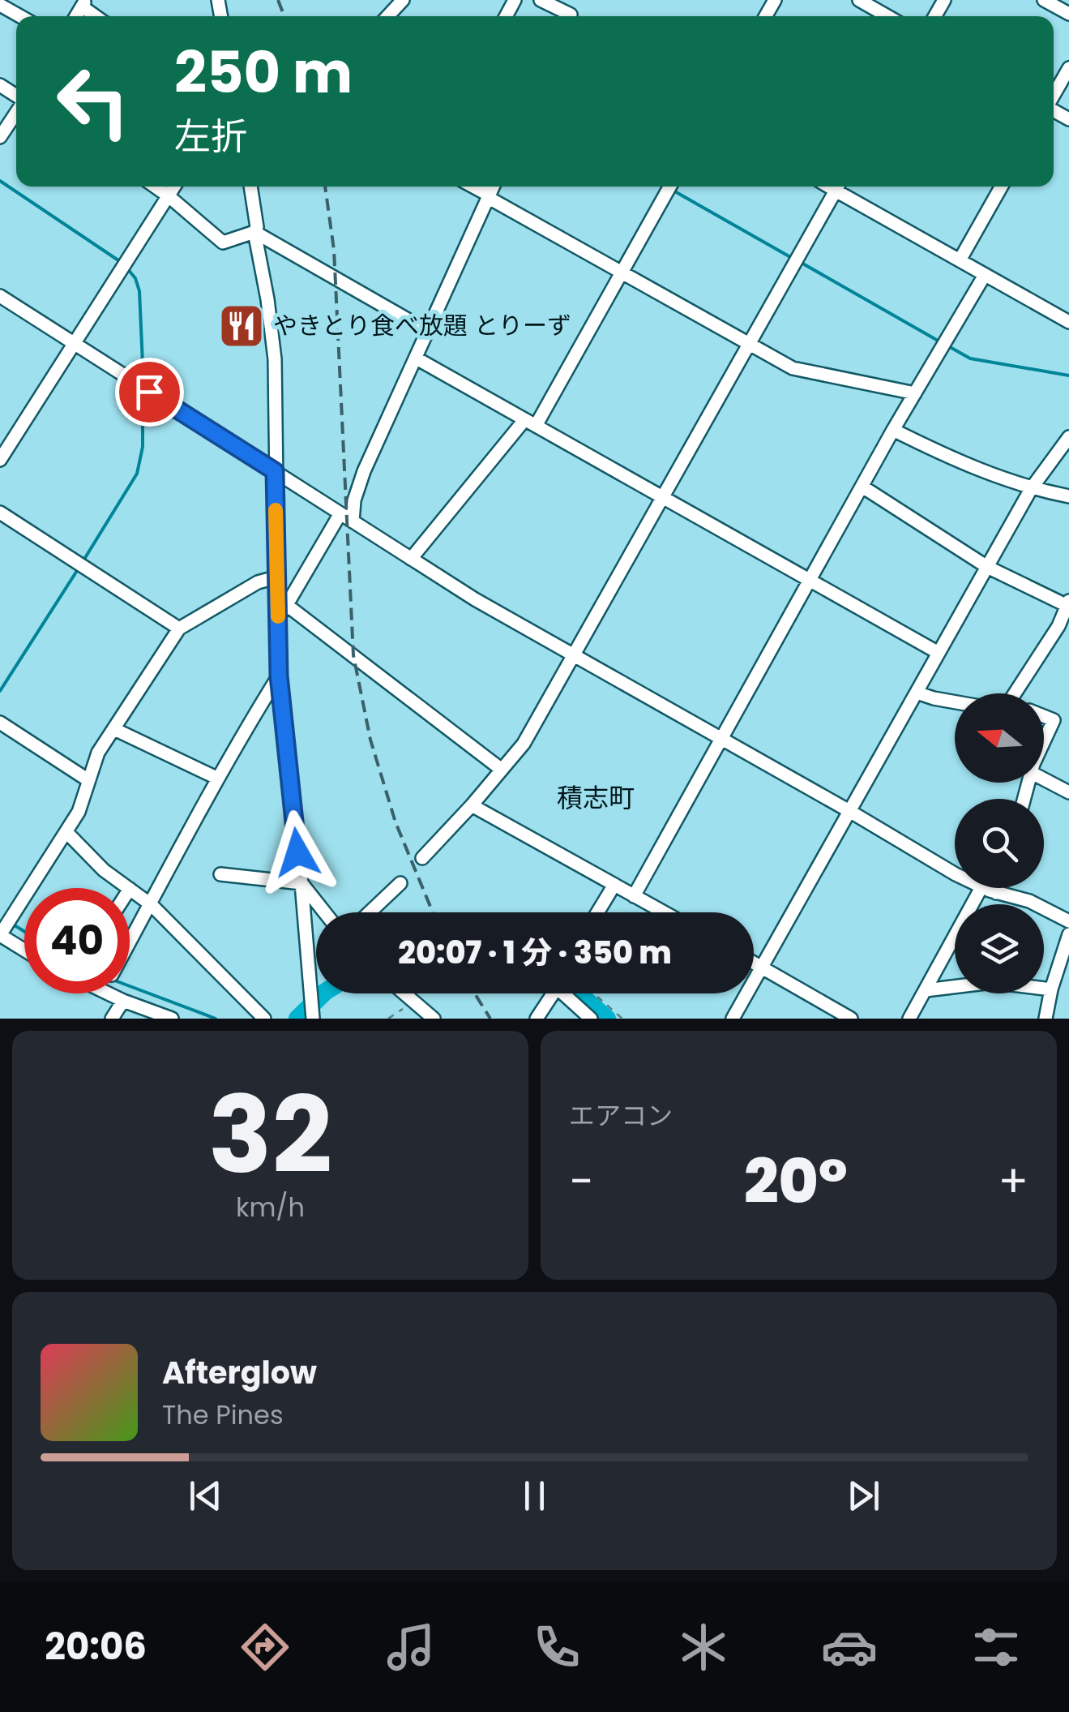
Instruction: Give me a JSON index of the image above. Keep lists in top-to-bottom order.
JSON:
{
  "districts": ["積志町"],
  "places": {
    "restaurant": ["やきとり食べ放題 とりーず"]
  },
  "north": "left",
  "page": {
    "turn": ["250 m", "左折"],
    "limit": "40",
    "trip": "20:07 · 1 分 · 350 m",
    "tile": [
      ["32", "km/h"],
      "エアコン"
    ],
    "heat": ["−", "20°", "+"],
    "song": ["Afterglow", "The Pines"],
    "tabs": "20:06"
  }
}
